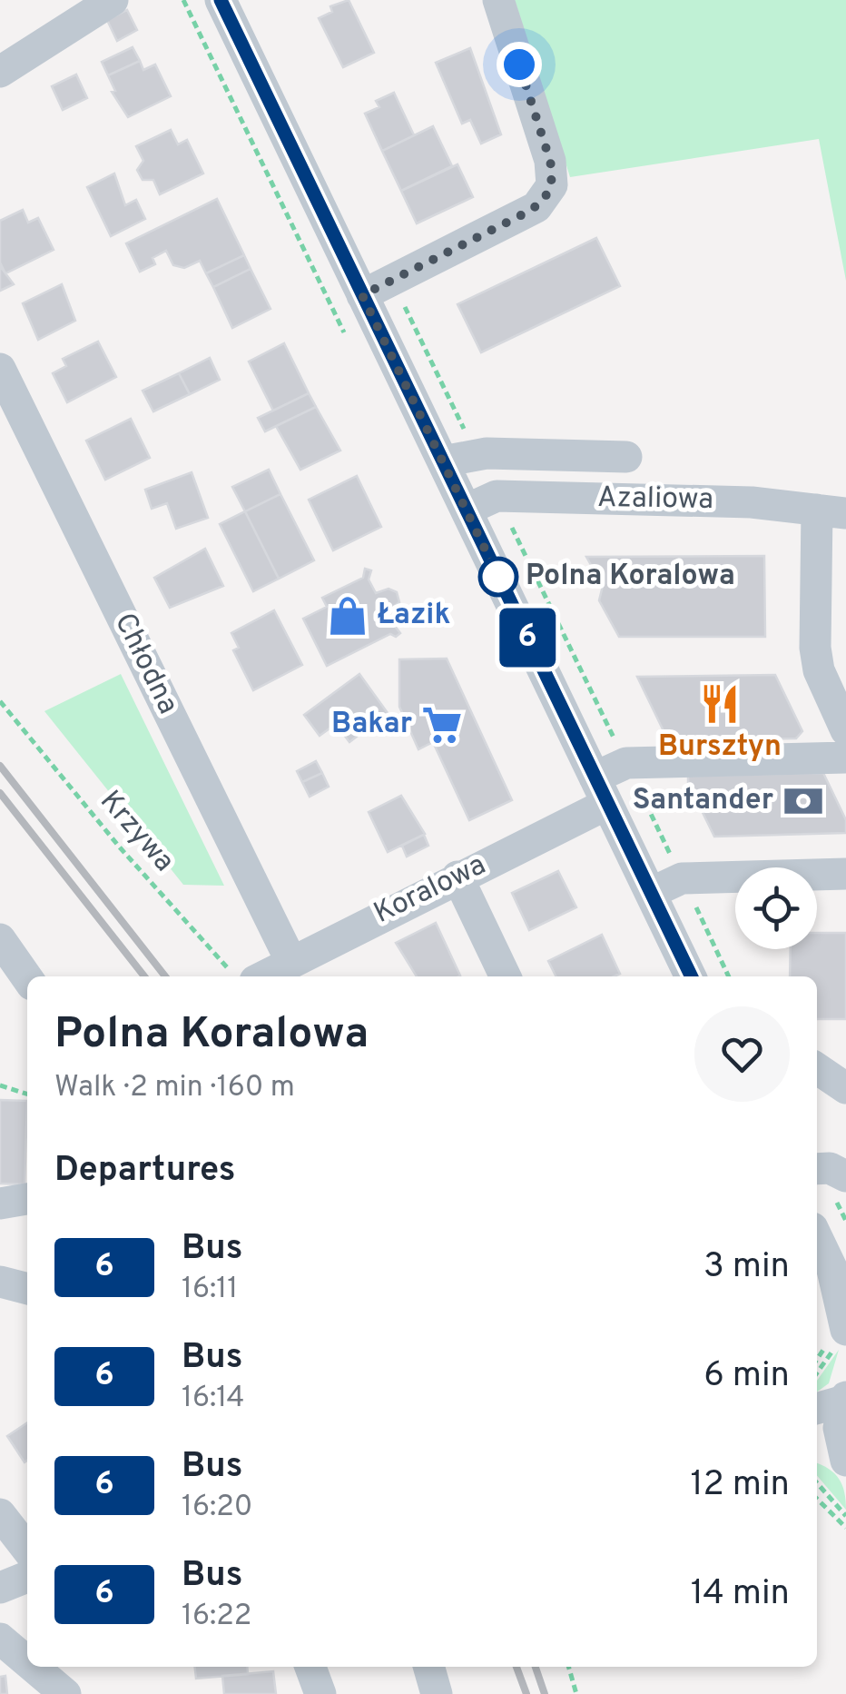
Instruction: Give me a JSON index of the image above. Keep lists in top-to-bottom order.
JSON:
{
  "streets": {
    "street": ["Azaliowa", "Chłodna", "Koralowa"],
    "path": ["Krzywa"]
  },
  "crossings": [
    ["Chłodna", "Koralowa"]
  ],
  "places": {
    "other": ["Polna Koralowa"],
    "shop": ["Łazik"],
    "restaurant": ["Bursztyn"],
    "supermarket": ["Bakar"],
    "bank": ["Santander"]
  },
  "lines": ["bus line 6"],
  "page": {
    "on_map": "6",
    "heading": [
      ["Polna Koralowa", "Walk · 2 min · 160 m"],
      "Departures"
    ],
    "list": [
      {
        "mark": "6",
        "name": "Bus",
        "note": "16:11",
        "value": "3 min"
      },
      {
        "mark": "6",
        "name": "Bus",
        "note": "16:14",
        "value": "6 min"
      },
      {
        "mark": "6",
        "name": "Bus",
        "note": "16:20",
        "value": "12 min"
      },
      {
        "mark": "6",
        "name": "Bus",
        "note": "16:22",
        "value": "14 min"
      }
    ]
  }
}
